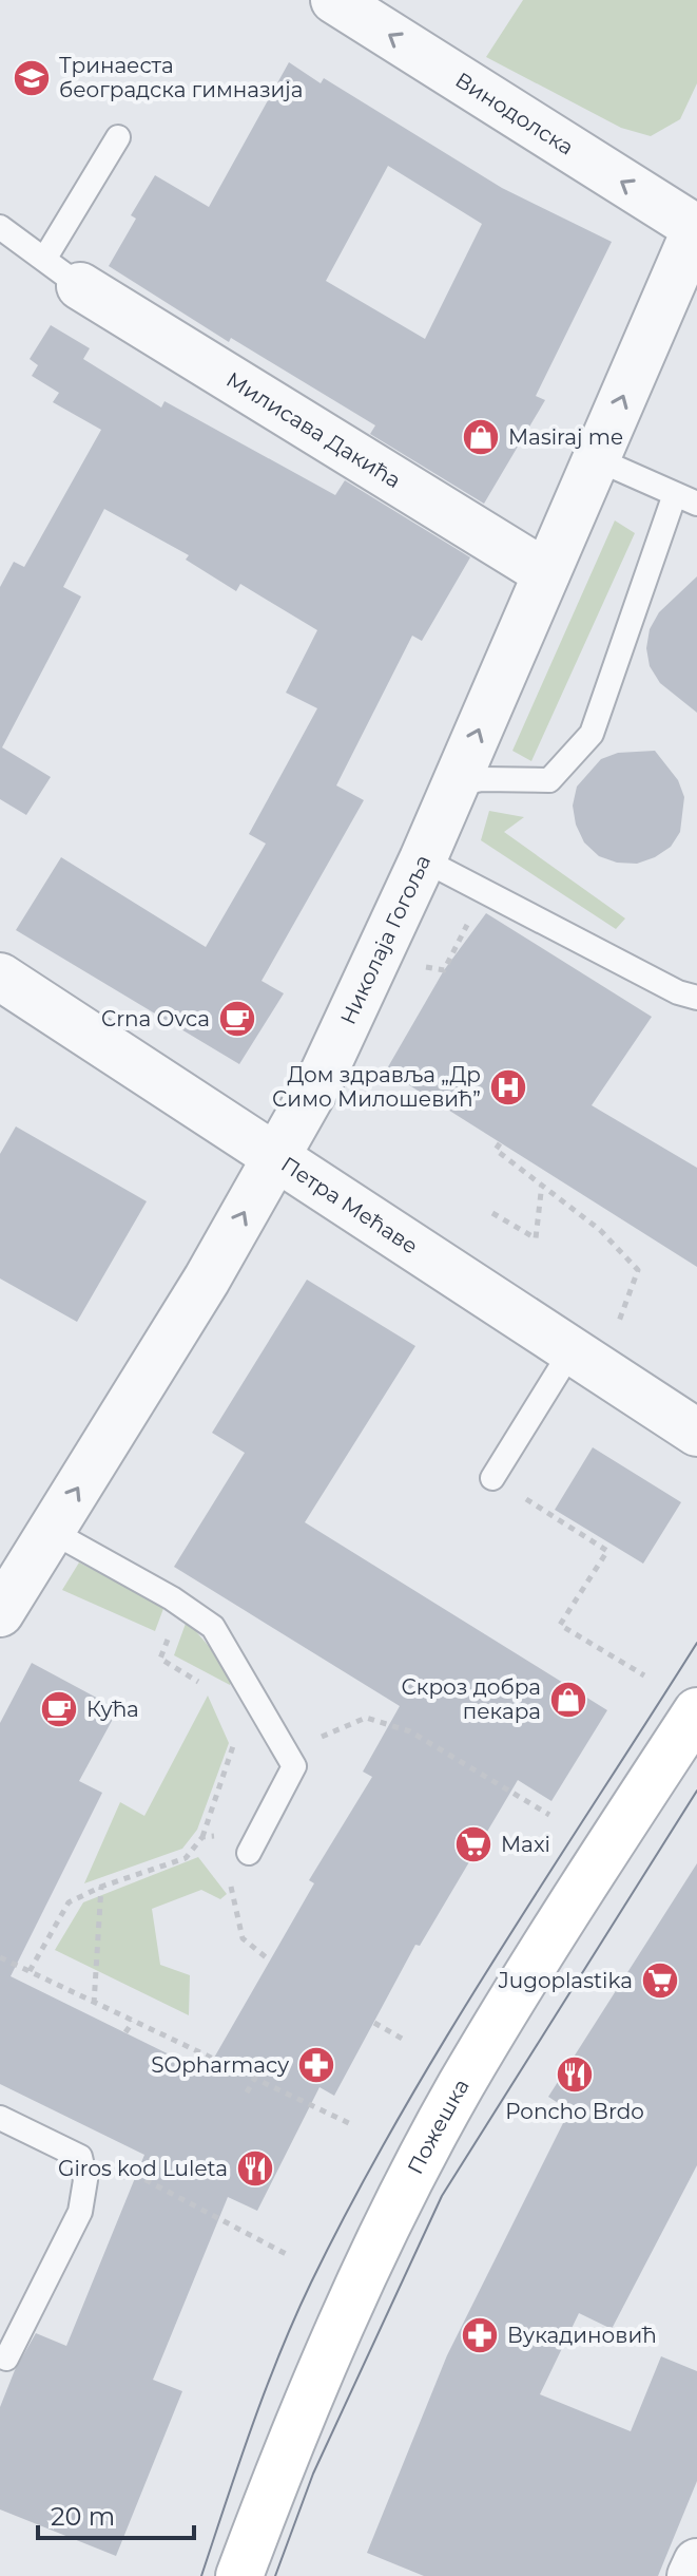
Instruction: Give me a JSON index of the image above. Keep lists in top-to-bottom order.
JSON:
{
  "streets": {
    "main road": ["Пожешка"],
    "street": [
      "Винодолска",
      "Милисава Дакића",
      "Николаја Гогоља",
      "Петра Мећаве"
    ]
  },
  "crossings": [
    ["Винодолска", "Николаја Гогоља"],
    ["Милисава Дакића", "Николаја Гогоља"],
    ["Николаја Гогоља", "Петра Мећаве"]
  ],
  "one_way": ["Винодолска", "Николаја Гогоља"],
  "places": {
    "school or university": ["Тринаеста београдска гимназија"],
    "shop": ["Masiraj me", "Скроз добра пекара"],
    "cafe": ["Crna Ovca", "Кућа"],
    "hospital": ["Дом здравља „Др Симо Милошевић”"],
    "supermarket": ["Maxi", "Jugoplastika"],
    "pharmacy": ["SOpharmacy", "Вукадиновић"],
    "restaurant": ["Poncho Brdo", "Giros kod Luleta"]
  },
  "scale_bar": "20 m"
}
